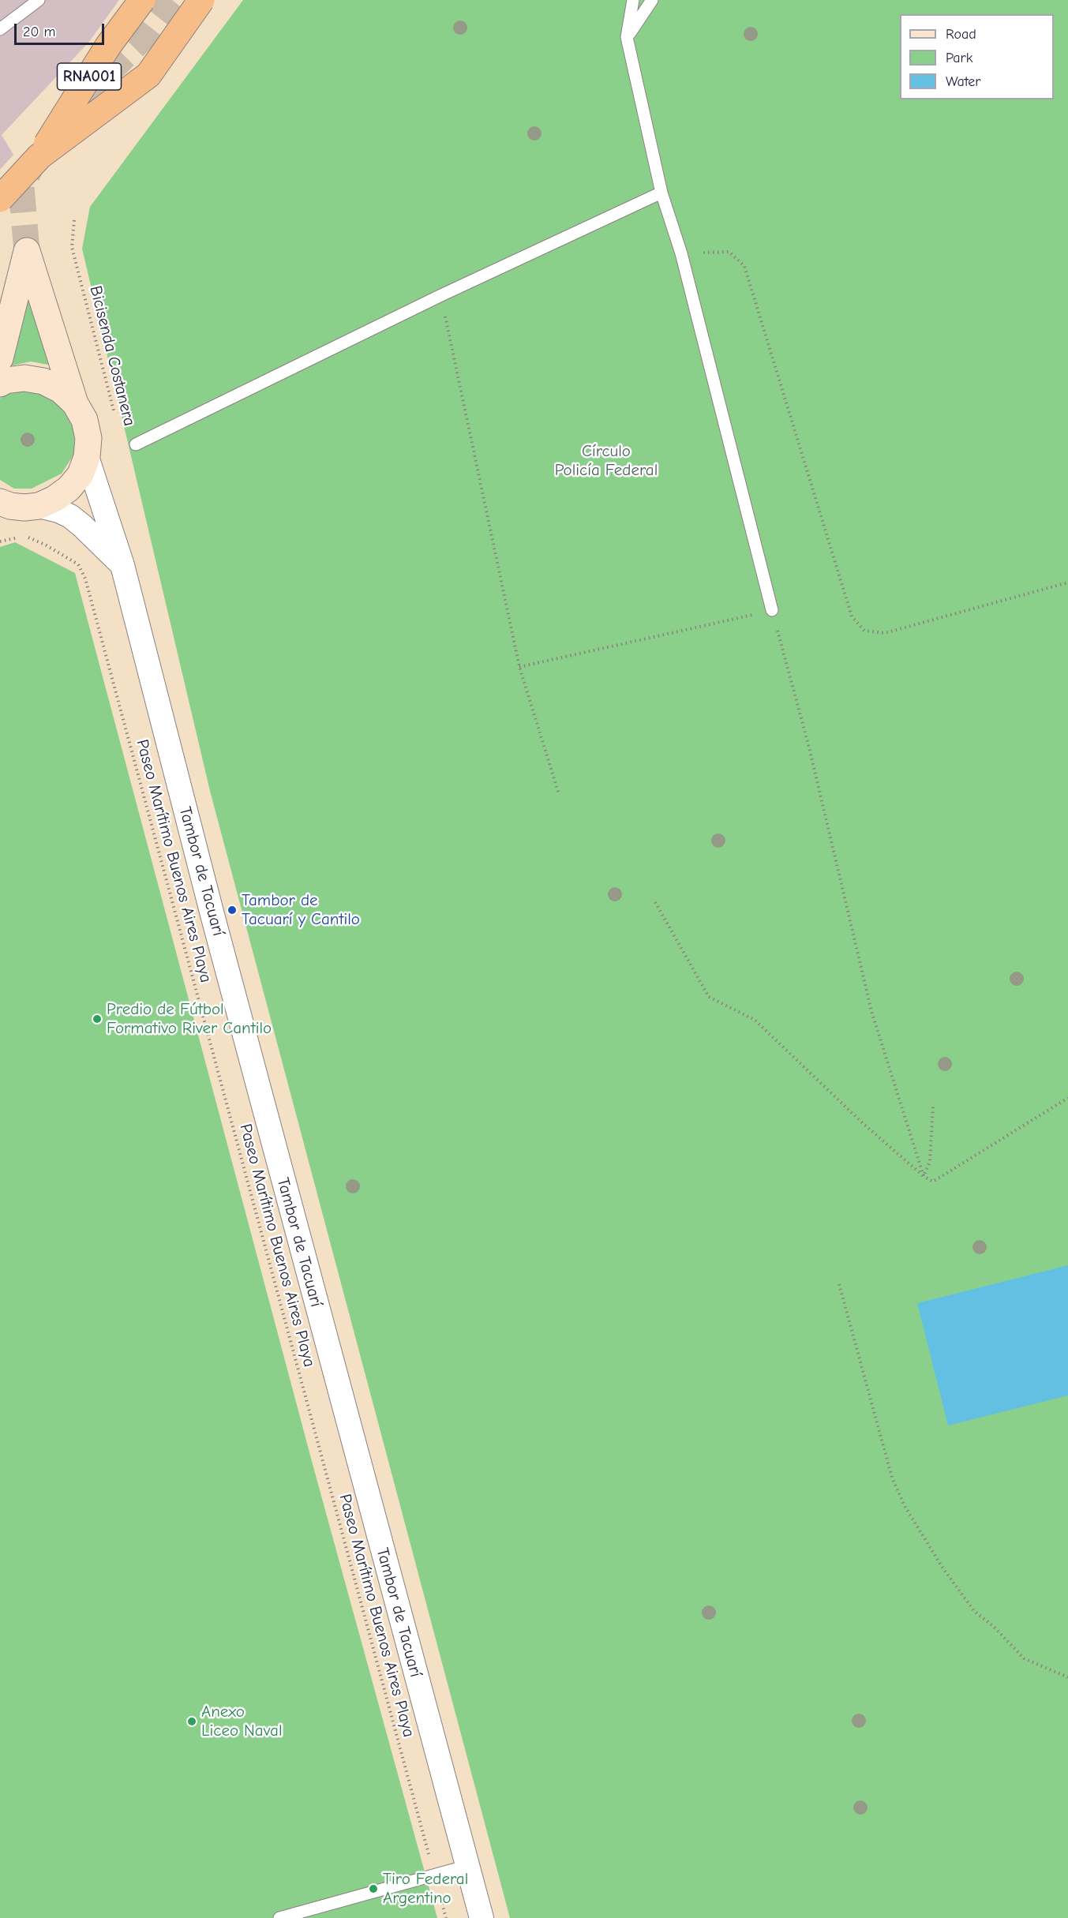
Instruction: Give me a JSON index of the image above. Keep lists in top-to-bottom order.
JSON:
{
  "streets": {
    "highway": ["RNA001"],
    "street": ["Tambor de Tacuarí"],
    "path": ["Bicisenda Costanera", "Paseo Marítimo Buenos Aires Playa"]
  },
  "parks": ["Círculo Policía Federal"],
  "places": [
    "Tambor de Tacuarí y Cantilo",
    "Predio de Fútbol Formativo River Cantilo",
    "Anexo Liceo Naval",
    "Tiro Federal Argentino"
  ],
  "legend": ["Road", "Park", "Water"],
  "scale_bar": "20 m"
}
